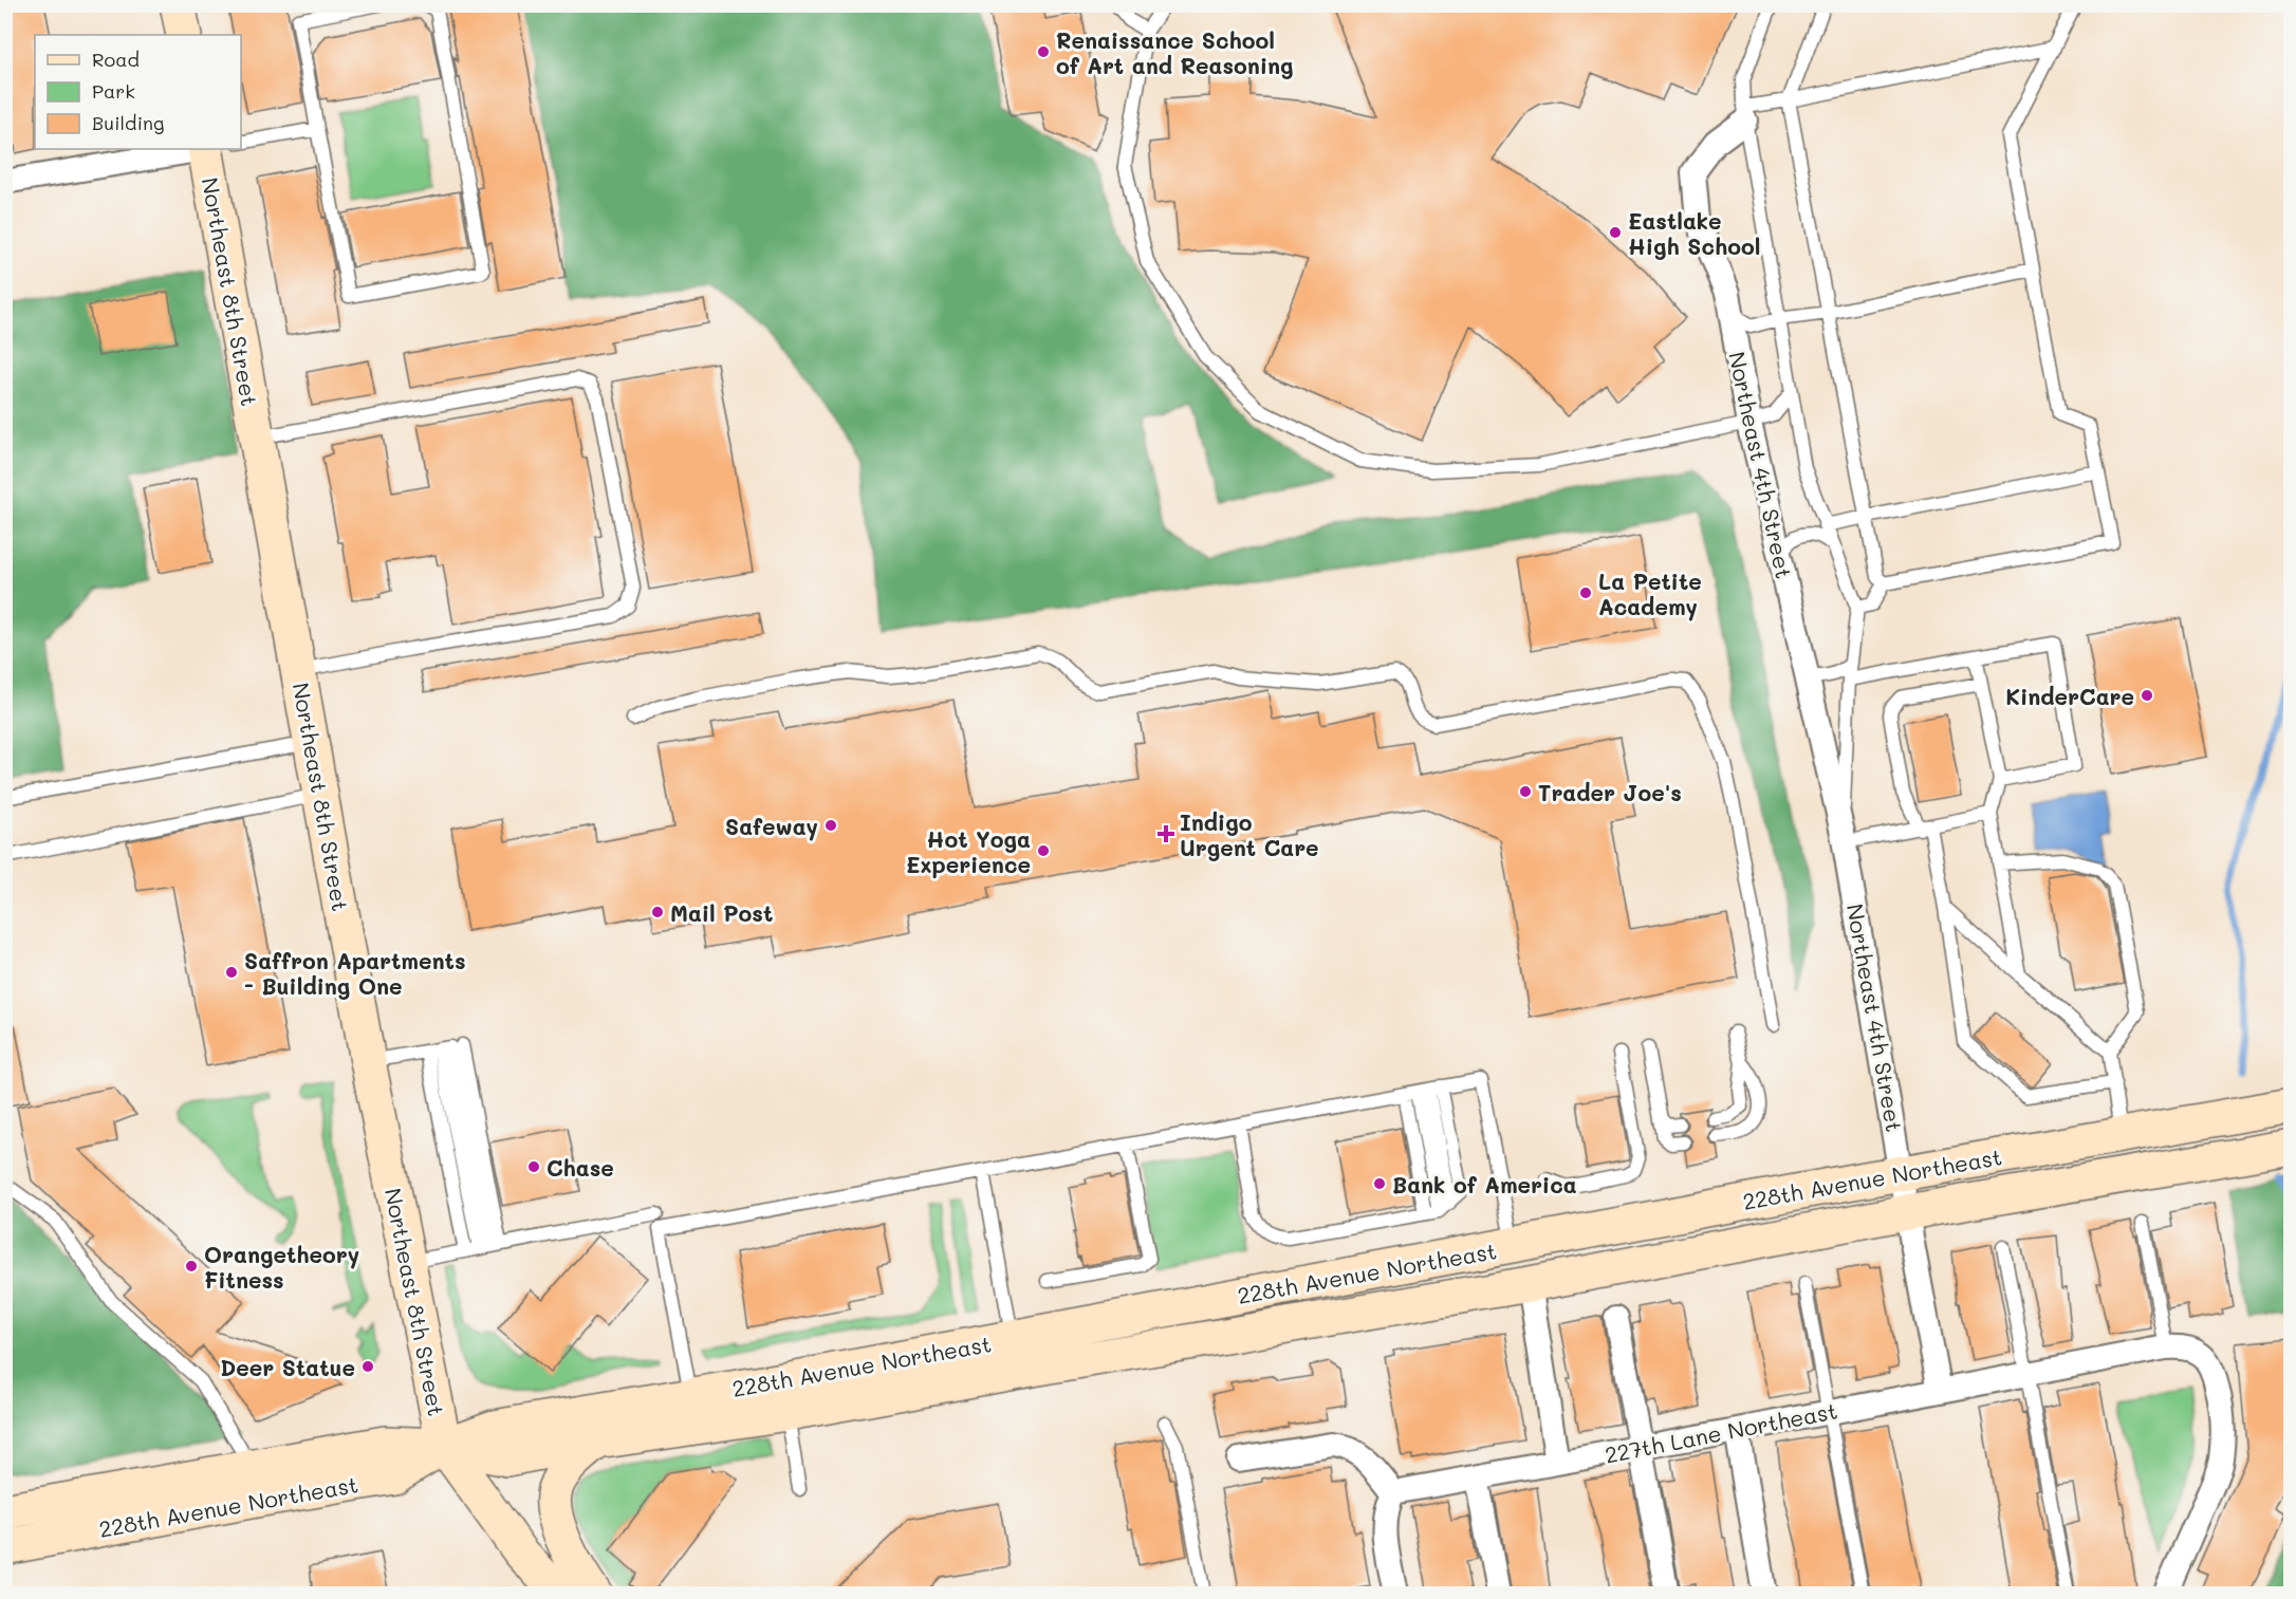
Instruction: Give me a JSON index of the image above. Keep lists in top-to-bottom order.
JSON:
{
  "streets": {
    "main road": ["Northeast 8th Street", "228th Avenue Northeast"],
    "street": ["Northeast 4th Street", "227th Lane Northeast"]
  },
  "crossings": [
    ["Northeast 8th Street", "228th Avenue Northeast"],
    ["Northeast 4th Street", "228th Avenue Northeast"],
    ["Northeast 4th Street", "227th Lane Northeast"]
  ],
  "places": {
    "other": [
      "Renaissance School of Art and Reasoning",
      "Eastlake High School",
      "La Petite Academy",
      "KinderCare",
      "Trader Joe's",
      "Safeway",
      "Hot Yoga Experience",
      "Mail Post",
      "Saffron Apartments - Building One",
      "Chase",
      "Bank of America",
      "Orangetheory Fitness",
      "Deer Statue"
    ],
    "health": ["Indigo Urgent Care"]
  },
  "legend": ["Road", "Park", "Building"]
}
